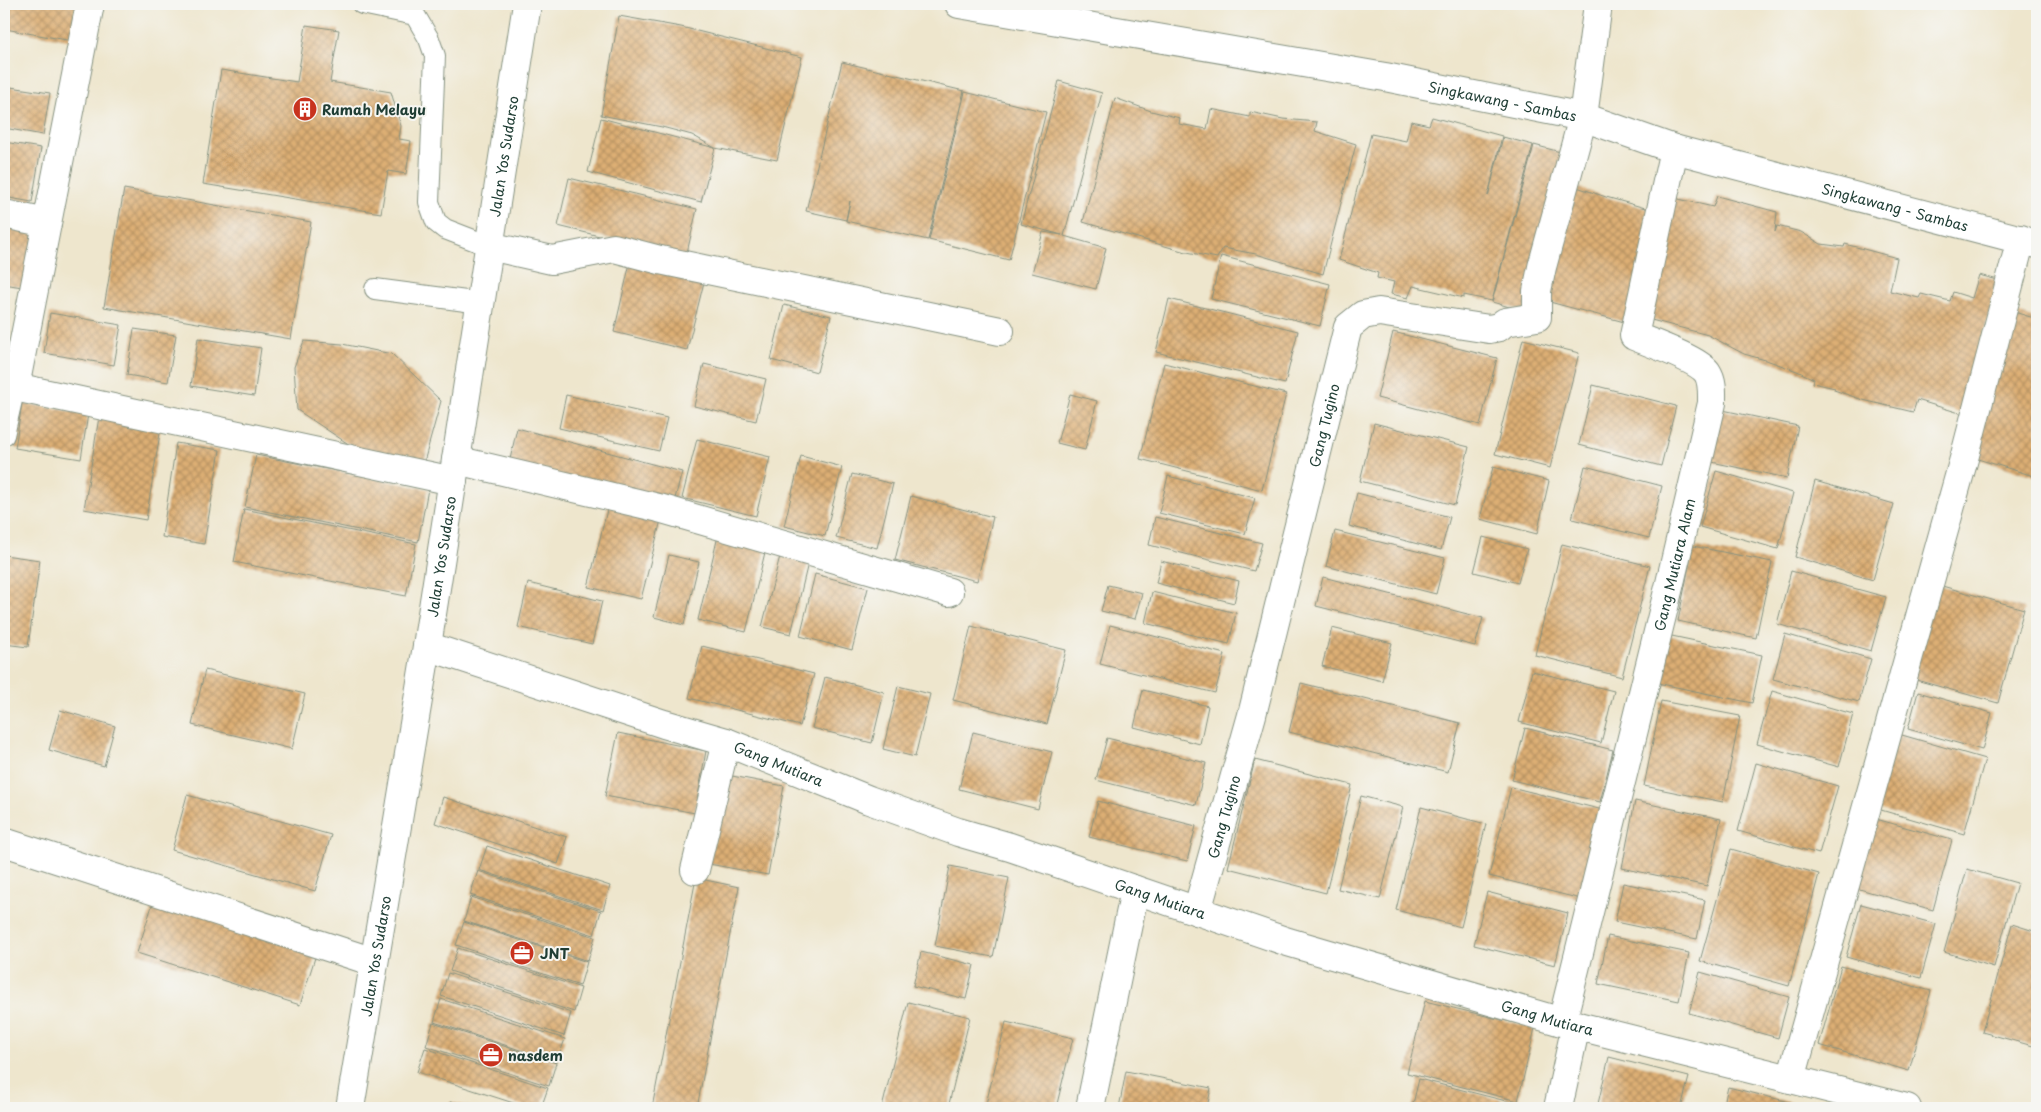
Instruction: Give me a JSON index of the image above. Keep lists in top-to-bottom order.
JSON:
{
  "streets": {
    "street": [
      "Singkawang - Sambas",
      "Jalan Yos Sudarso",
      "Gang Tugino",
      "Gang Mutiara Alam",
      "Gang Mutiara"
    ]
  },
  "crossings": [
    ["Singkawang - Sambas", "Gang Tugino"],
    ["Singkawang - Sambas", "Gang Mutiara Alam"],
    ["Jalan Yos Sudarso", "Gang Mutiara"],
    ["Gang Tugino", "Gang Mutiara"],
    ["Gang Mutiara Alam", "Gang Mutiara"]
  ],
  "places": {
    "building": ["Rumah Melayu"],
    "office": ["JNT", "nasdem"]
  }
}
